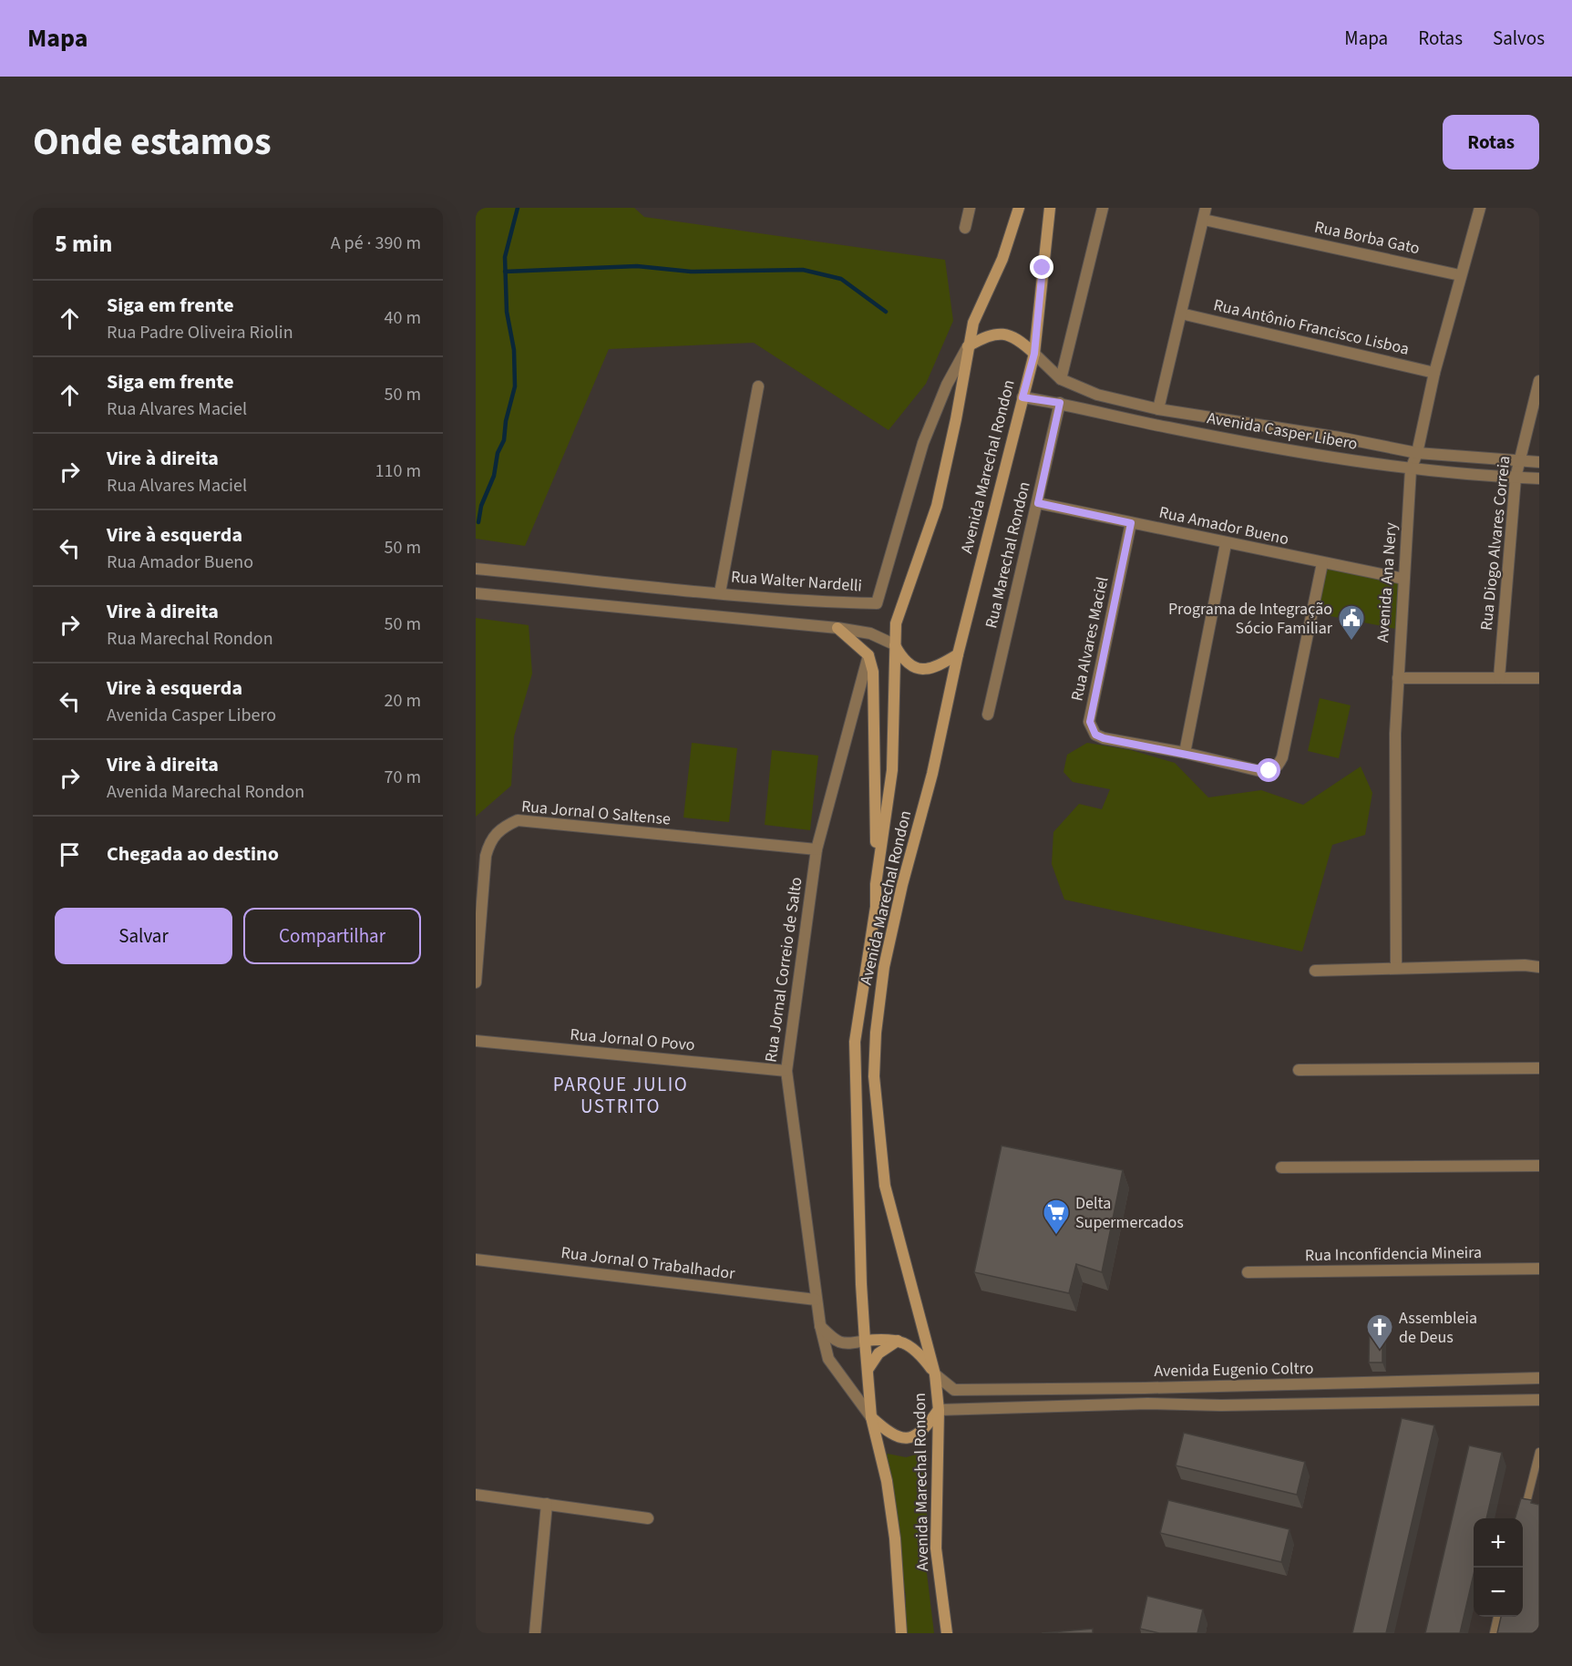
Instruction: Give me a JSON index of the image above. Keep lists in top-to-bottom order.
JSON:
{
  "streets": {
    "main road": ["Avenida Marechal Rondon"],
    "street": [
      "Rua Borba Gato",
      "Rua Antônio Francisco Lisboa",
      "Avenida Casper Libero",
      "Rua Amador Bueno",
      "Rua Diogo Alvares Correia",
      "Rua Marechal Rondon",
      "Rua Walter Nardelli",
      "Avenida Ana Nery",
      "Rua Alvares Maciel",
      "Rua Jornal O Saltense",
      "Rua Jornal Correio de Salto",
      "Rua Jornal O Povo",
      "Rua Inconfidencia Mineira",
      "Rua Jornal O Trabalhador",
      "Avenida Eugenio Coltro"
    ]
  },
  "crossings": [
    ["Rua Borba Gato", "Avenida Ana Nery"],
    ["Rua Antônio Francisco Lisboa", "Avenida Ana Nery"],
    ["Avenida Casper Libero", "Avenida Marechal Rondon"],
    ["Avenida Casper Libero", "Rua Diogo Alvares Correia"],
    ["Avenida Casper Libero", "Rua Marechal Rondon"],
    ["Avenida Casper Libero", "Avenida Ana Nery"],
    ["Avenida Marechal Rondon", "Rua Walter Nardelli"],
    ["Avenida Marechal Rondon", "Rua Jornal Correio de Salto"],
    ["Avenida Marechal Rondon", "Avenida Eugenio Coltro"],
    ["Rua Amador Bueno", "Rua Marechal Rondon"],
    ["Rua Amador Bueno", "Avenida Ana Nery"],
    ["Rua Amador Bueno", "Rua Alvares Maciel"],
    ["Rua Jornal O Saltense", "Rua Jornal Correio de Salto"],
    ["Rua Jornal Correio de Salto", "Rua Jornal O Povo"],
    ["Rua Jornal Correio de Salto", "Rua Jornal O Trabalhador"],
    ["Rua Jornal Correio de Salto", "Avenida Eugenio Coltro"]
  ],
  "districts": ["PARQUE JULIO USTRITO"],
  "places": {
    "public building": ["Programa de Integração Sócio Familiar"],
    "supermarket": ["Delta Supermercados"],
    "church": ["Assembleia de Deus"]
  },
  "page": {
    "header": "Mapa",
    "nav": ["Mapa", "Rotas", "Salvos"],
    "title": "Onde estamos",
    "buttons": [
      "Rotas",
      ["Salvar", "Compartilhar"]
    ],
    "heading": ["5 min", "A pé · 390 m"],
    "list": [
      ["Siga em frente", "Rua Padre Oliveira Riolin", "40 m"],
      ["Siga em frente", "Rua Alvares Maciel", "50 m"],
      ["Vire à direita", "Rua Alvares Maciel", "110 m"],
      ["Vire à esquerda", "Rua Amador Bueno", "50 m"],
      ["Vire à direita", "Rua Marechal Rondon", "50 m"],
      ["Vire à esquerda", "Avenida Casper Libero", "20 m"],
      ["Vire à direita", "Avenida Marechal Rondon", "70 m"],
      "Chegada ao destino"
    ],
    "map_buttons": ["+", "−"]
  }
}
